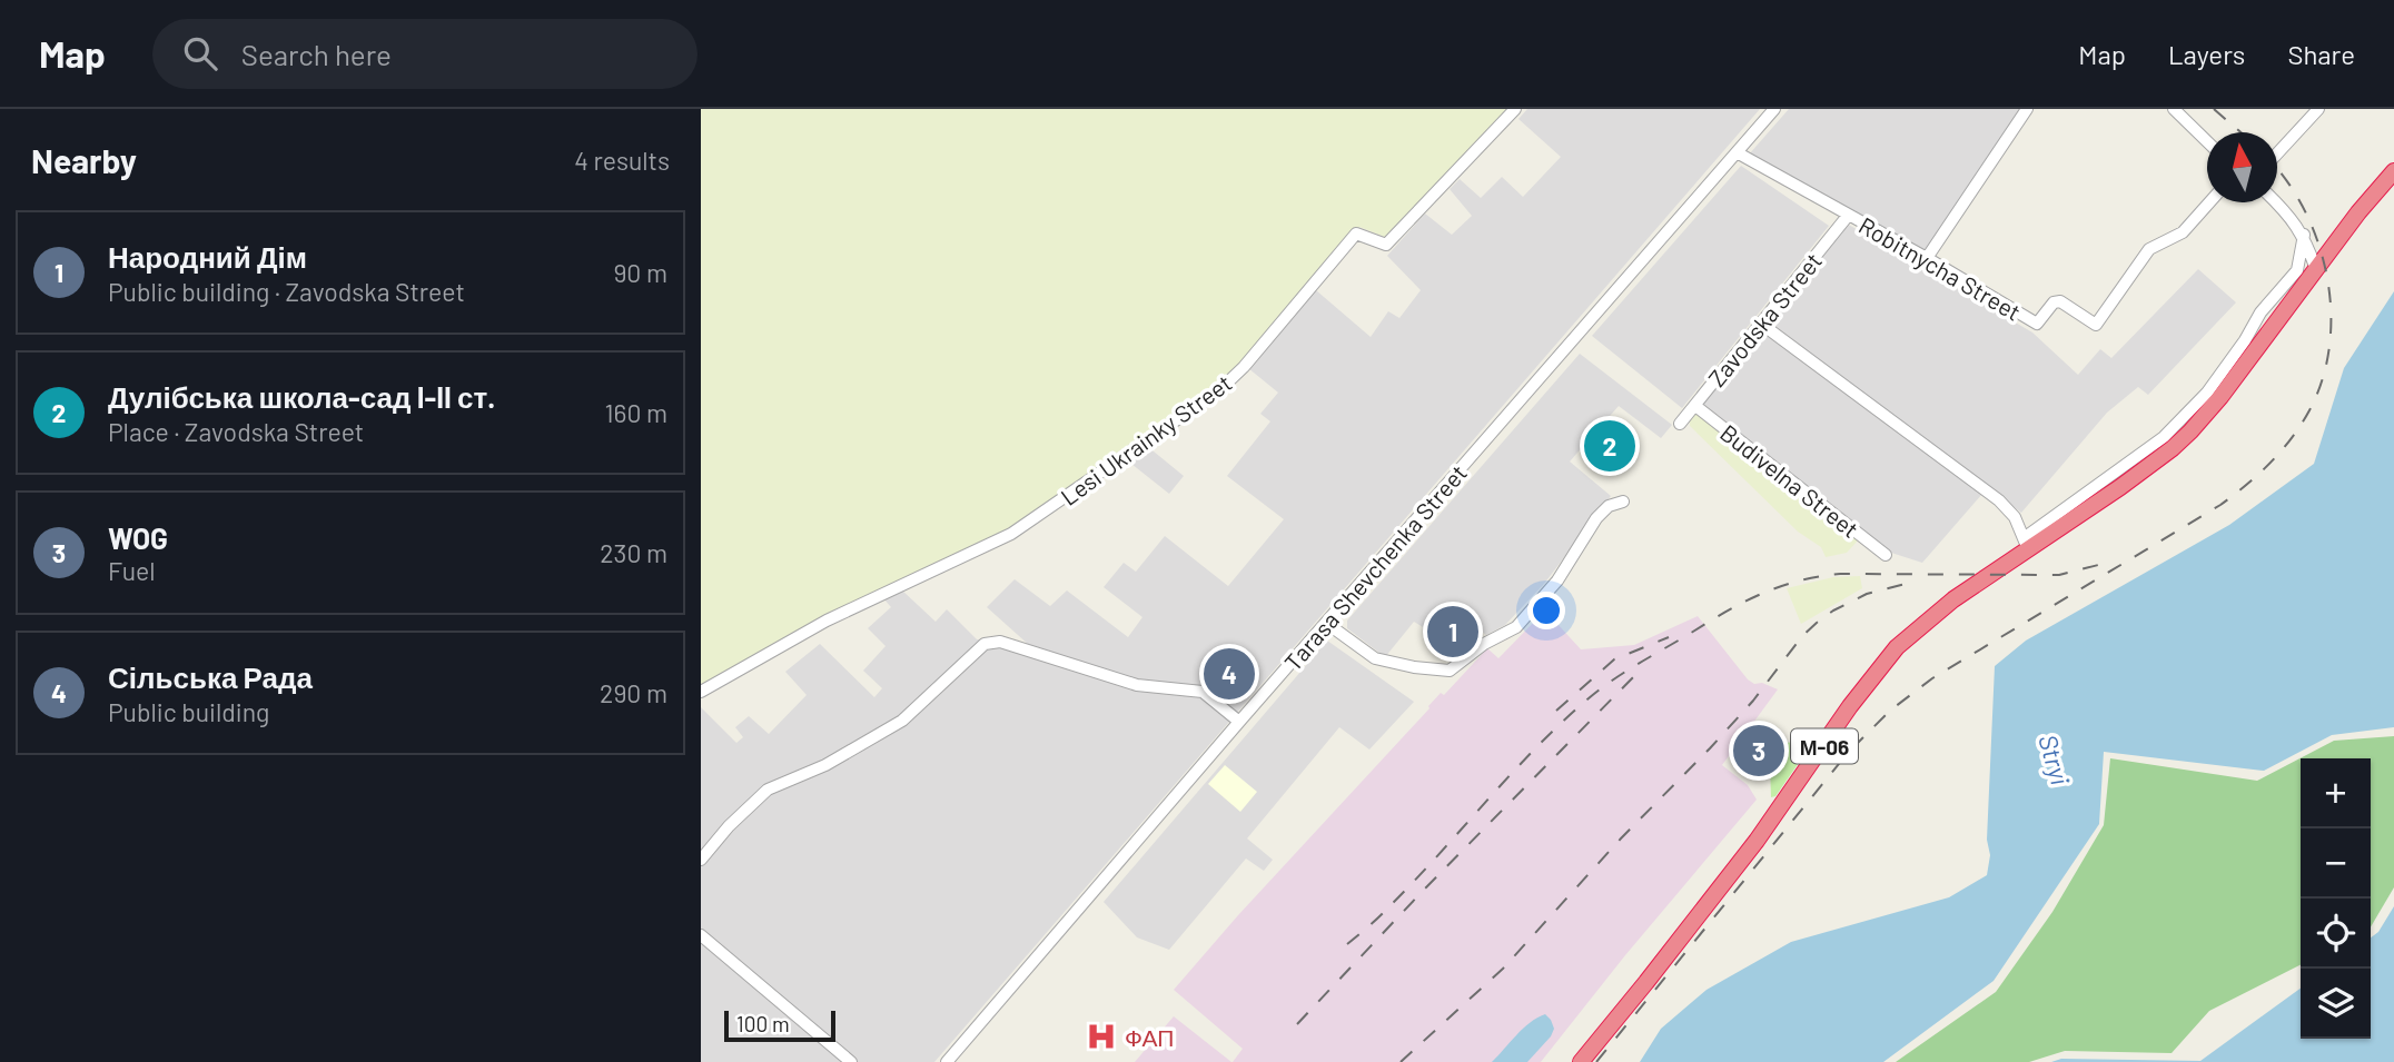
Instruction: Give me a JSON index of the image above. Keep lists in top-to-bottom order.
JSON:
{
  "streets": {
    "highway": ["М-06"],
    "street": [
      "Robitnycha Street",
      "Zavodska Street",
      "Lesi Ukrainky Street",
      "Budivelna Street",
      "Tarasa Shevchenka Street"
    ]
  },
  "crossings": [
    ["Robitnycha Street", "Zavodska Street"],
    ["Robitnycha Street", "Tarasa Shevchenka Street"],
    ["Zavodska Street", "Budivelna Street"]
  ],
  "water": ["Stryi"],
  "places": {
    "hospital": ["ФАП"]
  },
  "scale_bar": "100 m",
  "north": "top",
  "page": {
    "header": "Map",
    "search": "Search here",
    "nav": ["Map", "Layers", "Share"],
    "heading": ["Nearby", "4 results"],
    "list": [
      {
        "mark": "1",
        "name": "Народний Дім",
        "note": "Public building · Zavodska Street",
        "value": "90 m"
      },
      {
        "mark": "2",
        "name": "Дулібська школа-сад I-II ст.",
        "note": "Place · Zavodska Street",
        "value": "160 m"
      },
      {
        "mark": "3",
        "name": "WOG",
        "note": "Fuel",
        "value": "230 m"
      },
      {
        "mark": "4",
        "name": "Сільська Рада",
        "note": "Public building",
        "value": "290 m"
      }
    ],
    "pins": [
      "2",
      "1",
      "4",
      "3"
    ],
    "map_buttons": ["+", "−"],
    "scale": "100 m"
  }
}
